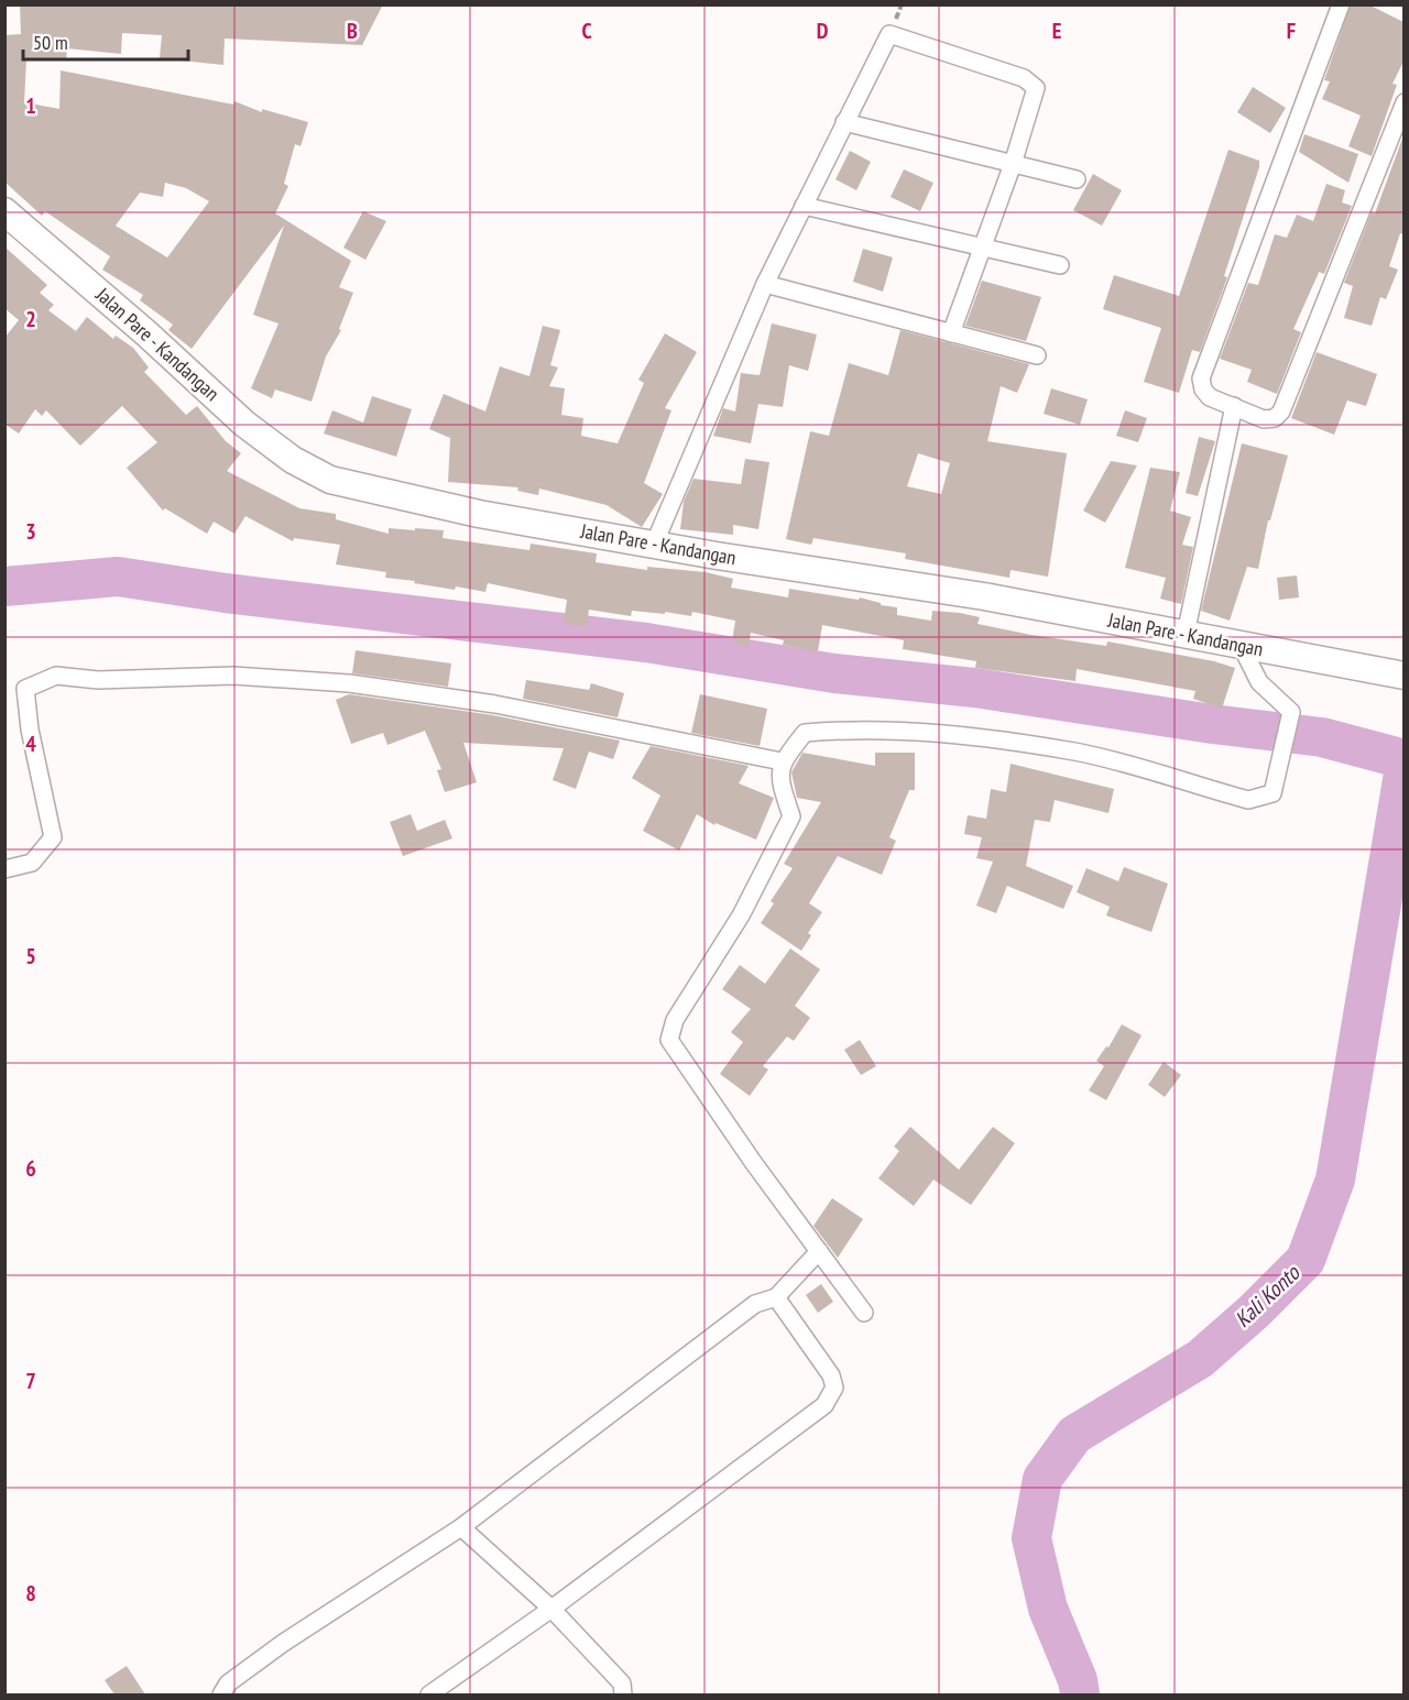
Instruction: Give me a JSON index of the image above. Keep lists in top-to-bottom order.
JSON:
{
  "streets": {
    "main road": ["Jalan Pare - Kandangan"]
  },
  "water": ["Kali Konto"],
  "scale_bar": "50 m",
  "grid": {
    "columns": [
      "B",
      "C",
      "D",
      "E",
      "F"
    ],
    "rows": [
      "1",
      "2",
      "3",
      "4",
      "5",
      "6",
      "7",
      "8"
    ]
  }
}
